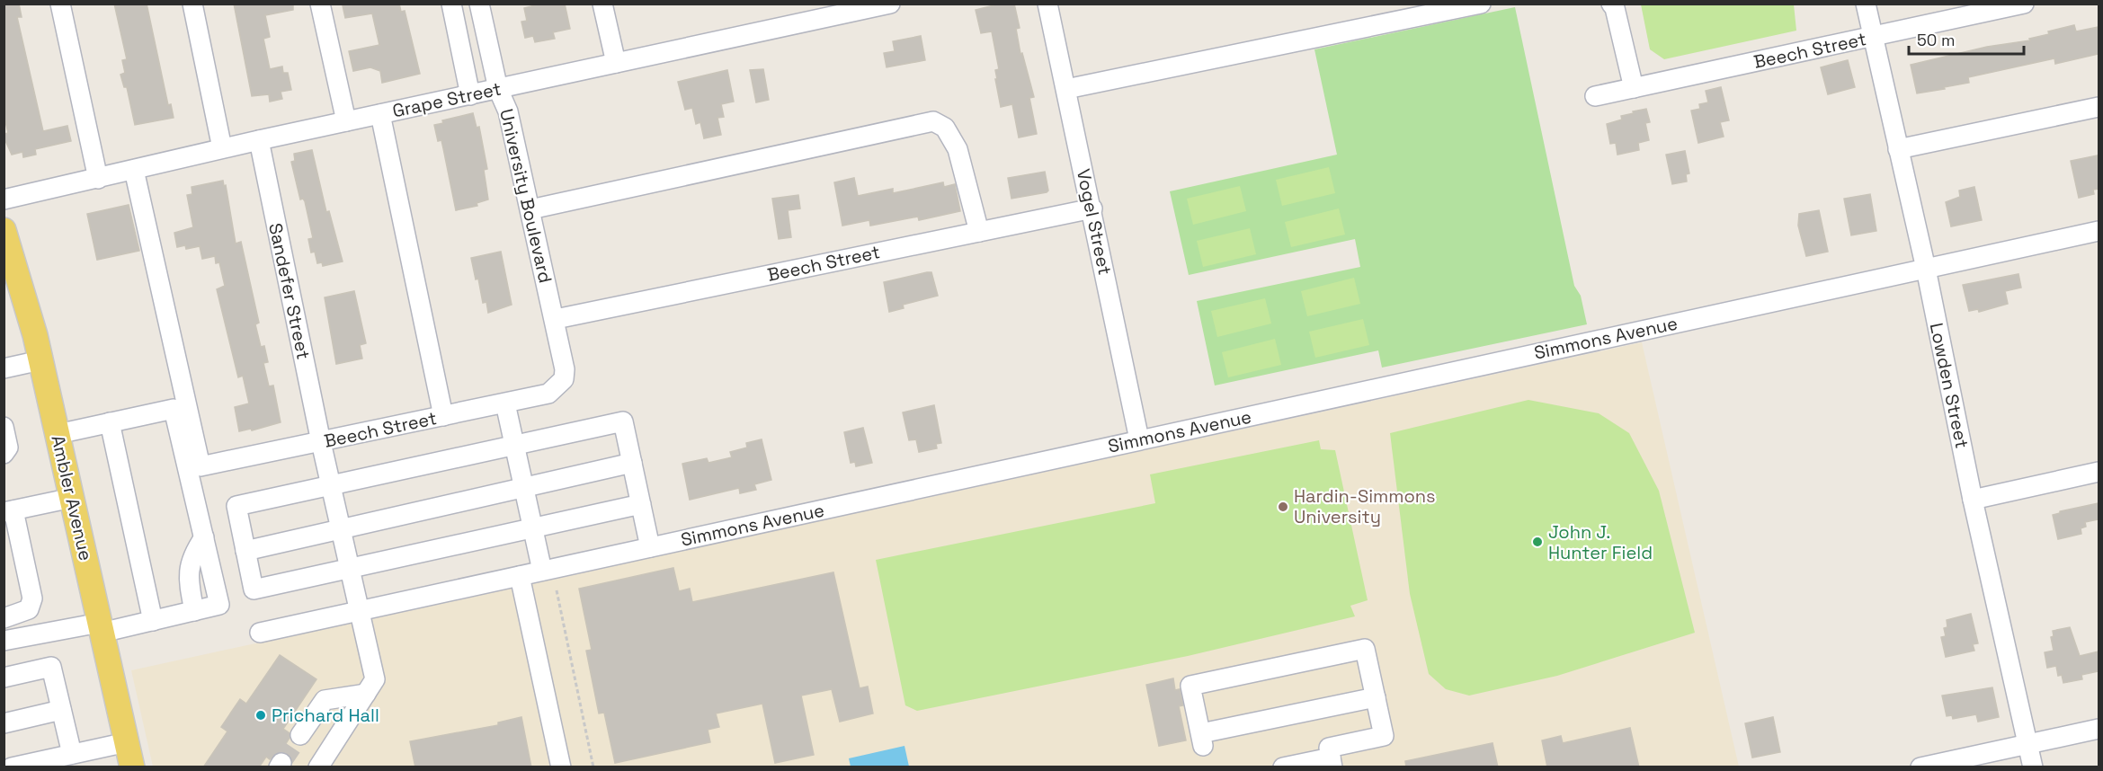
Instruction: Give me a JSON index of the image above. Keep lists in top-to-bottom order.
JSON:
{
  "streets": {
    "main road": ["Ambler Avenue"],
    "street": [
      "Beech Street",
      "Grape Street",
      "University Boulevard",
      "Vogel Street",
      "Sandefer Street",
      "Simmons Avenue",
      "Lowden Street"
    ]
  },
  "crossings": [
    ["Beech Street", "Grape Street"],
    ["Beech Street", "University Boulevard"],
    ["Beech Street", "Vogel Street"],
    ["Beech Street", "Sandefer Street"],
    ["Beech Street", "Lowden Street"],
    ["Grape Street", "University Boulevard"],
    ["Grape Street", "Sandefer Street"],
    ["Vogel Street", "Simmons Avenue"],
    ["Sandefer Street", "Simmons Avenue"],
    ["Simmons Avenue", "Lowden Street"]
  ],
  "places": ["Hardin-Simmons University", "John J. Hunter Field", "Prichard Hall"],
  "scale_bar": "50 m"
}
